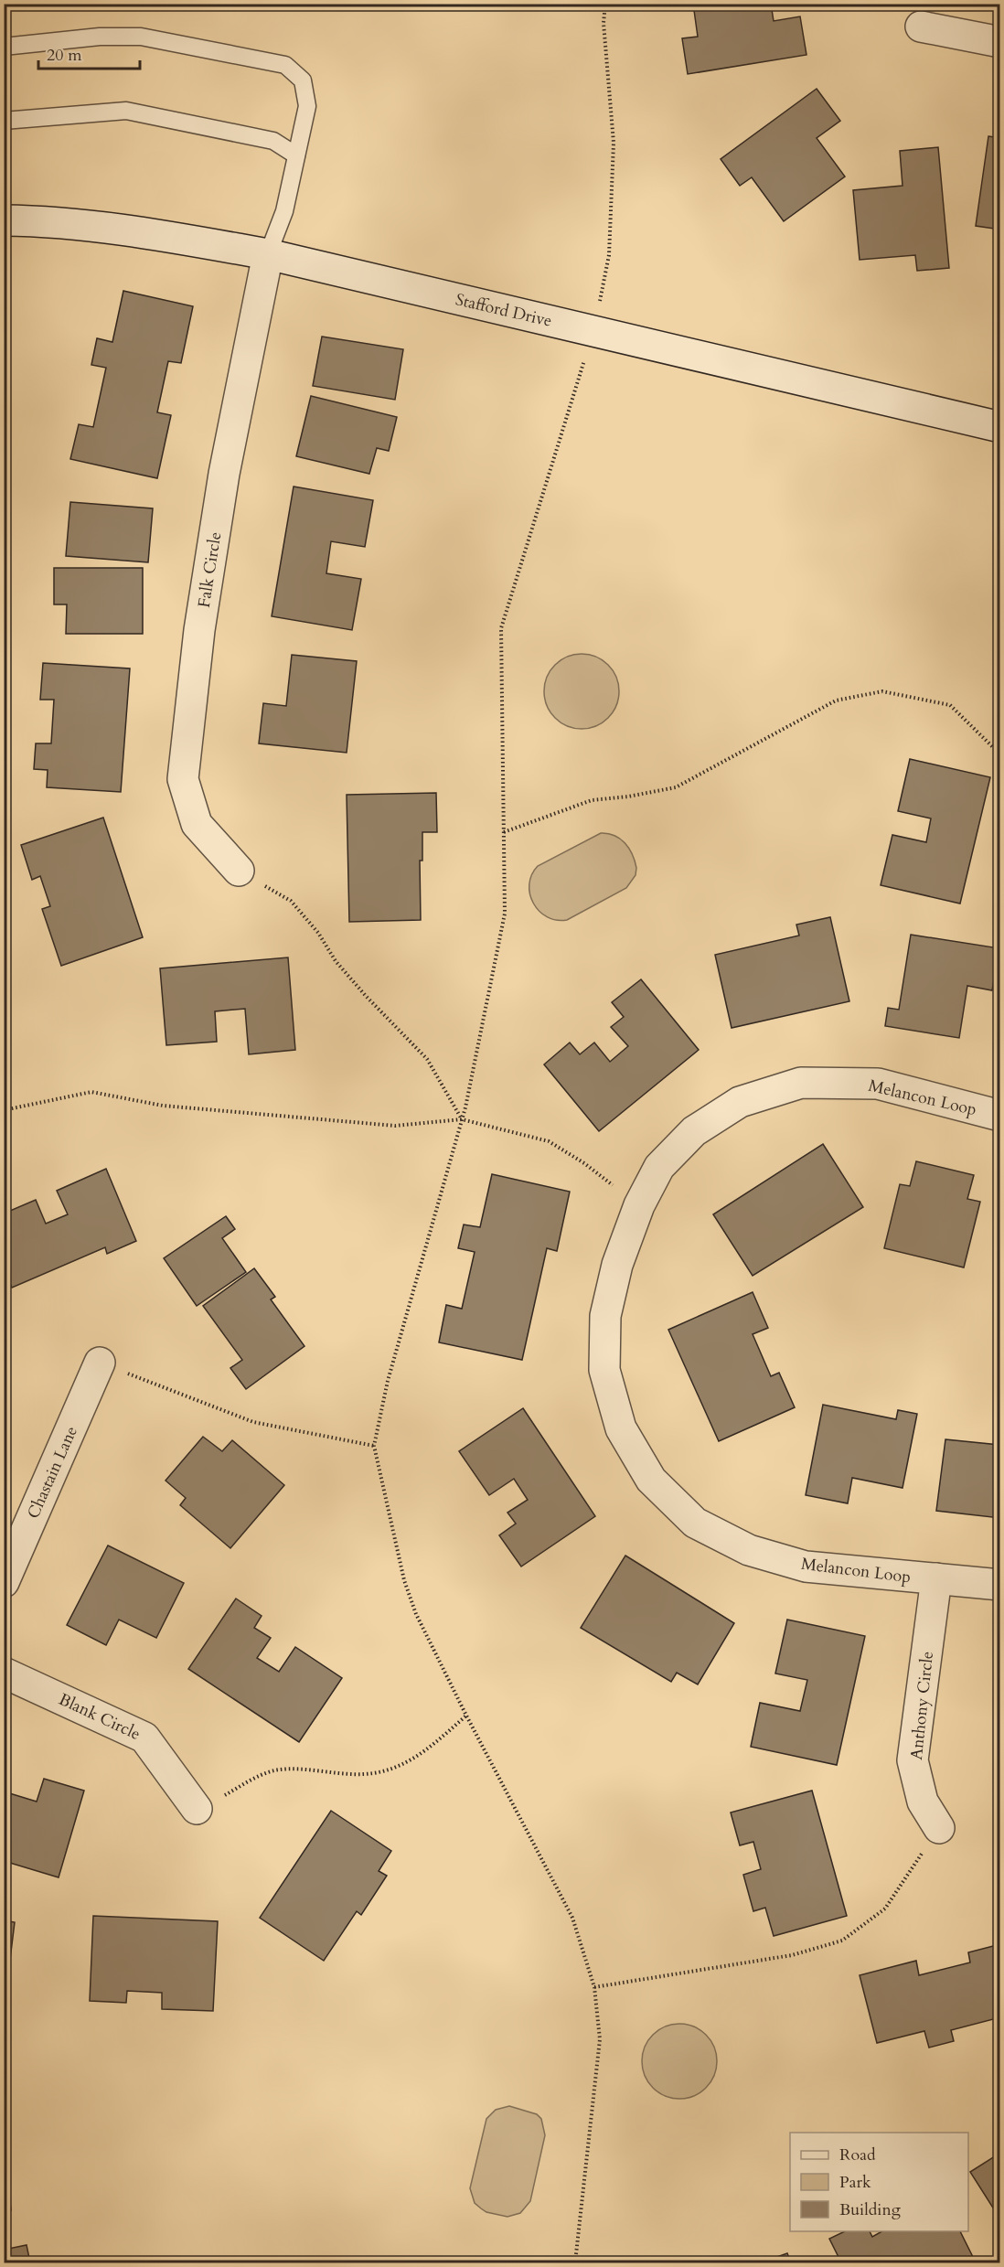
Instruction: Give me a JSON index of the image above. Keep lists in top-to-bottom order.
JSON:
{
  "streets": {
    "street": [
      "Stafford Drive",
      "Falk Circle",
      "Melancon Loop",
      "Chastain Lane",
      "Anthony Circle",
      "Blank Circle"
    ]
  },
  "crossings": [
    ["Stafford Drive", "Falk Circle"],
    ["Melancon Loop", "Anthony Circle"]
  ],
  "legend": ["Road", "Park", "Building"],
  "scale_bar": "20 m"
}
